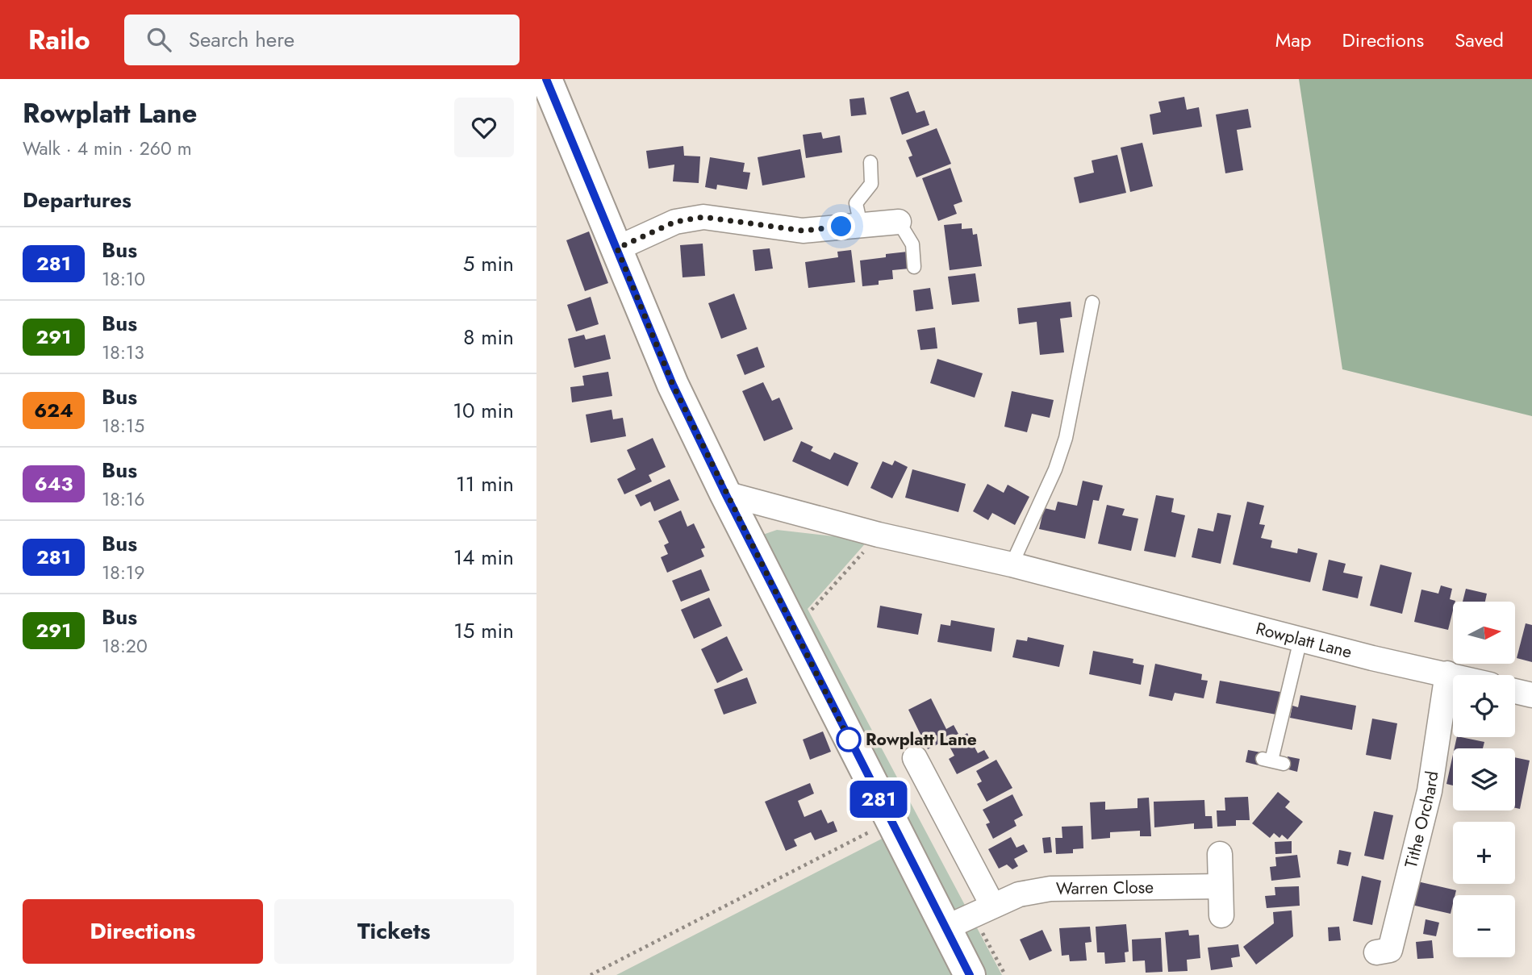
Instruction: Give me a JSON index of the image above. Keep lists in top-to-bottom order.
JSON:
{
  "streets": {
    "street": ["Rowplatt Lane", "Tithe Orchard", "Warren Close"]
  },
  "crossings": [
    ["Rowplatt Lane", "Tithe Orchard"]
  ],
  "places": ["Rowplatt Lane"],
  "lines": ["bus line 281"],
  "north": "right",
  "page": {
    "header": "Railo",
    "search": "Search here",
    "nav": ["Map", "Directions", "Saved"],
    "heading": [
      ["Rowplatt Lane", "Walk · 4 min · 260 m"],
      "Departures"
    ],
    "on_map": "281",
    "list": [
      {
        "mark": "281",
        "name": "Bus",
        "note": "18:10",
        "value": "5 min"
      },
      {
        "mark": "291",
        "name": "Bus",
        "note": "18:13",
        "value": "8 min"
      },
      {
        "mark": "624",
        "name": "Bus",
        "note": "18:15",
        "value": "10 min"
      },
      {
        "mark": "643",
        "name": "Bus",
        "note": "18:16",
        "value": "11 min"
      },
      {
        "mark": "281",
        "name": "Bus",
        "note": "18:19",
        "value": "14 min"
      },
      {
        "mark": "291",
        "name": "Bus",
        "note": "18:20",
        "value": "15 min"
      }
    ],
    "map_buttons": ["+", "−"],
    "buttons": ["Directions", "Tickets"]
  }
}
